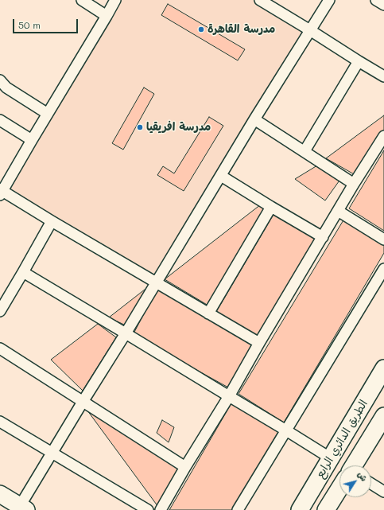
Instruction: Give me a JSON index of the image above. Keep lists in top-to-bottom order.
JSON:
{
  "streets": {
    "main road": ["الطريق الدائري الرابع"]
  },
  "places": ["مدرسة القاهرة", "مدرسة افريقيا"],
  "scale_bar": "50 m",
  "north": "top right"
}
